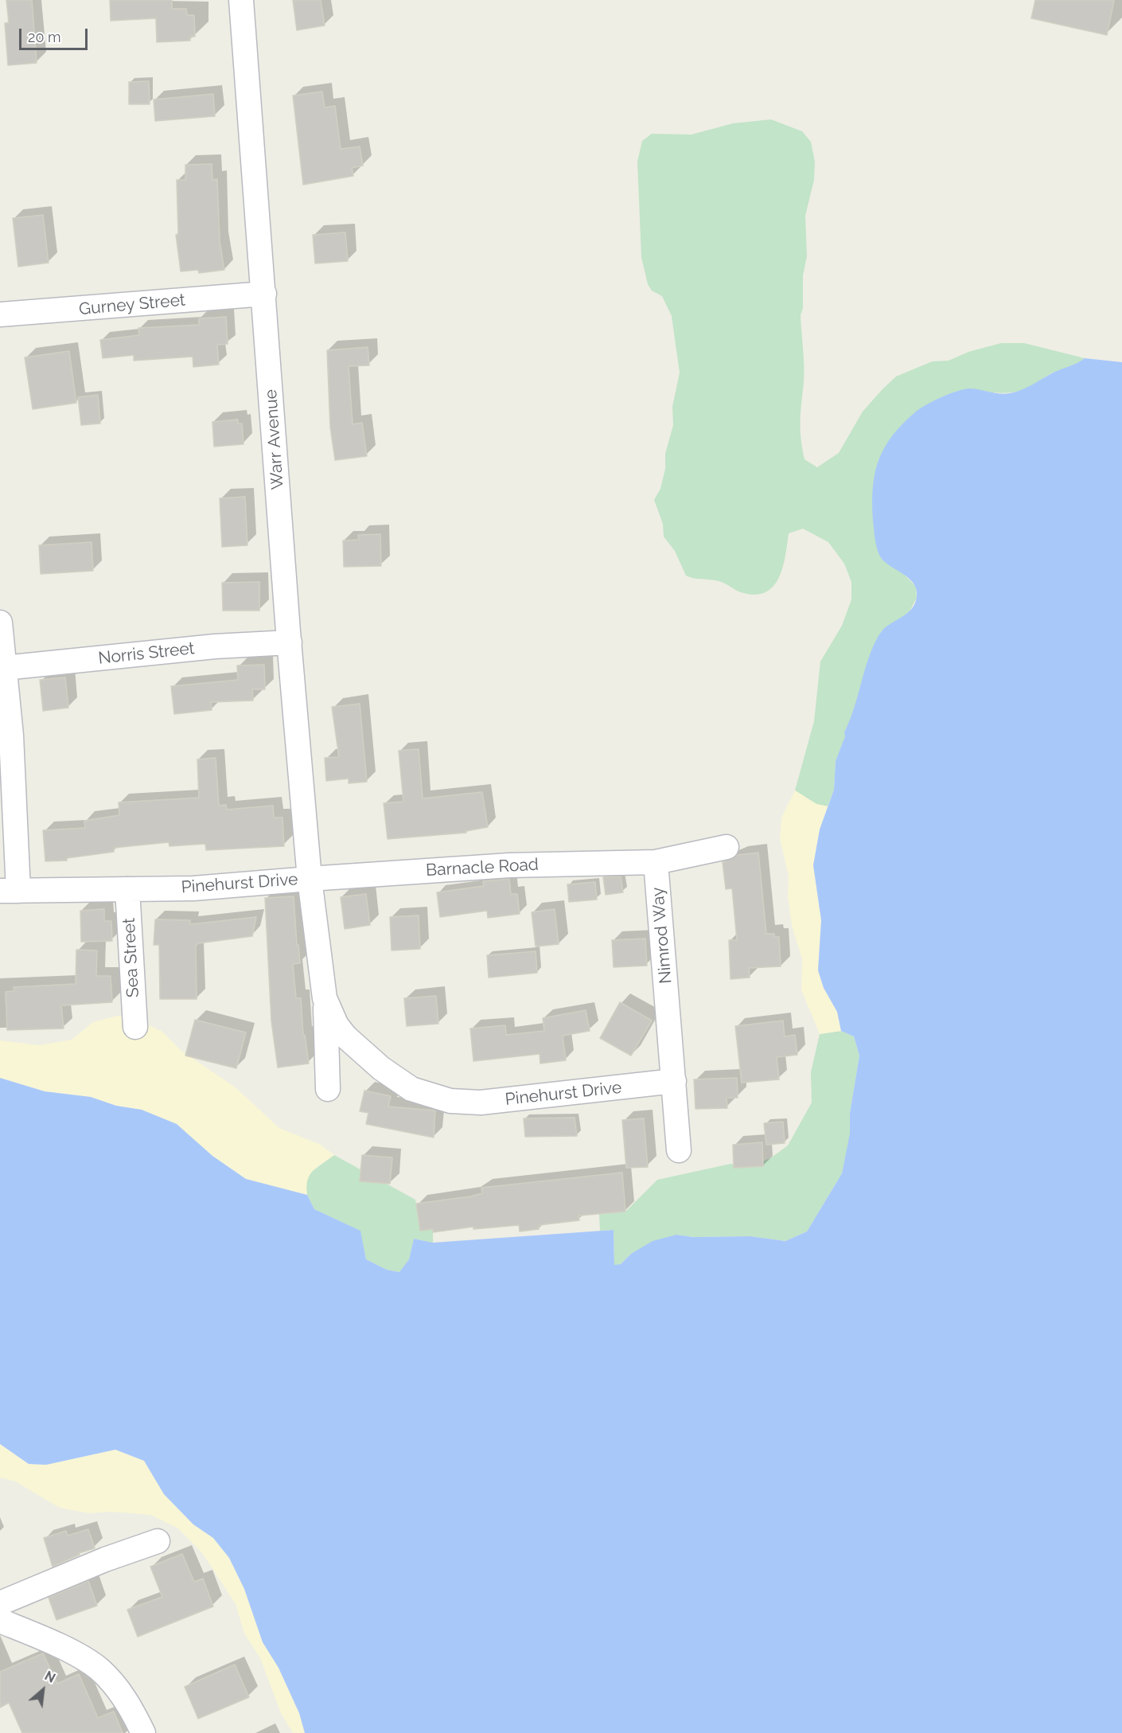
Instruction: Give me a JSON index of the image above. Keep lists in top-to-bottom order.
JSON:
{
  "streets": {
    "street": [
      "Gurney Street",
      "Warr Avenue",
      "Norris Street",
      "Barnacle Road",
      "Pinehurst Drive",
      "Nimrod Way",
      "Sea Street"
    ]
  },
  "crossings": [
    ["Gurney Street", "Warr Avenue"],
    ["Warr Avenue", "Norris Street"],
    ["Warr Avenue", "Barnacle Road"],
    ["Warr Avenue", "Pinehurst Drive"],
    ["Barnacle Road", "Pinehurst Drive"],
    ["Barnacle Road", "Nimrod Way"],
    ["Pinehurst Drive", "Nimrod Way"],
    ["Pinehurst Drive", "Sea Street"]
  ],
  "scale_bar": "20 m",
  "north": "top right"
}
